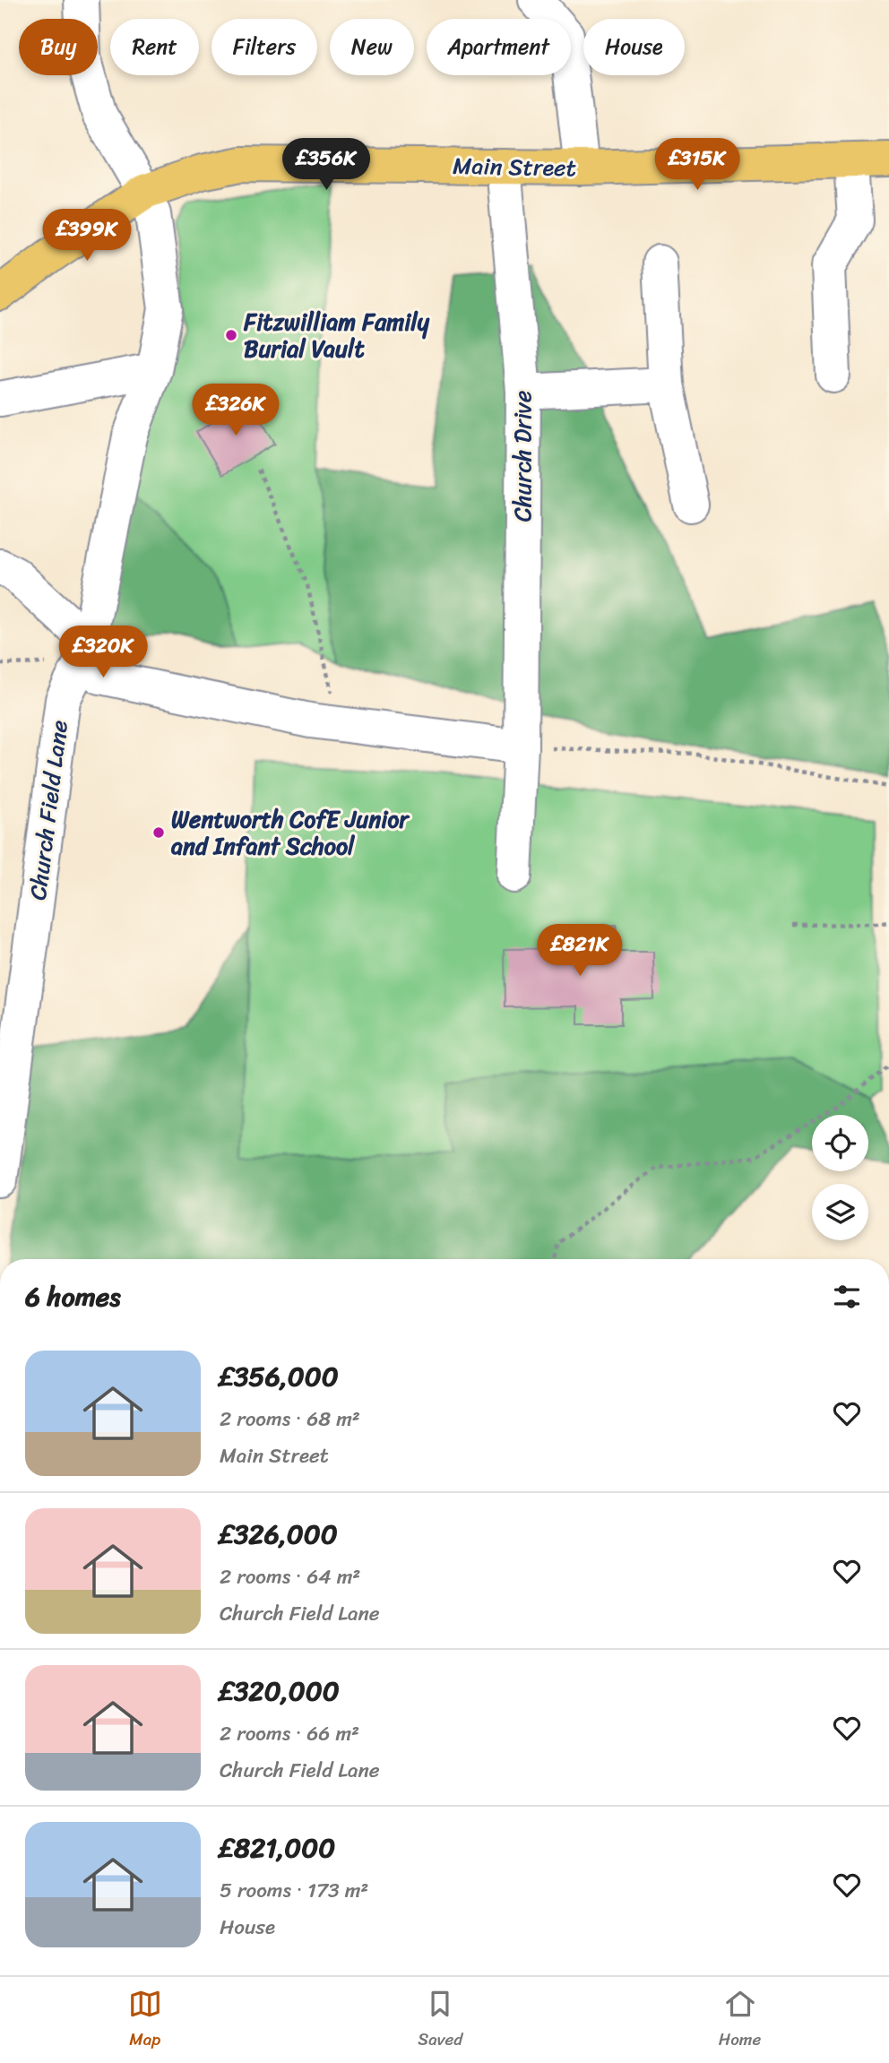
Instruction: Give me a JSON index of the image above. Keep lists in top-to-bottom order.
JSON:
{
  "streets": {
    "main road": ["Main Street"],
    "street": ["Church Drive", "Church Field Lane"]
  },
  "crossings": [
    ["Main Street", "Church Drive"],
    ["Main Street", "Church Field Lane"]
  ],
  "places": ["Fitzwilliam Family Burial Vault", "Wentworth CofE Junior and Infant School"],
  "page": {
    "chip": [
      "Buy",
      "Rent",
      "Filters",
      "New",
      "Apartment",
      "House"
    ],
    "price": [
      "£356K",
      "£315K",
      "£399K",
      "£326K",
      "£320K",
      "£821K"
    ],
    "heading": "6 homes",
    "list": [
      {
        "name": "£356,000",
        "note": "2 rooms · 68 m² · Main Street"
      },
      {
        "name": "£326,000",
        "note": "2 rooms · 64 m² · Church Field Lane"
      },
      {
        "name": "£320,000",
        "note": "2 rooms · 66 m² · Church Field Lane"
      },
      {
        "name": "£821,000",
        "note": "5 rooms · 173 m² · House"
      }
    ],
    "tabs": ["Map", "Saved", "Home"]
  }
}
